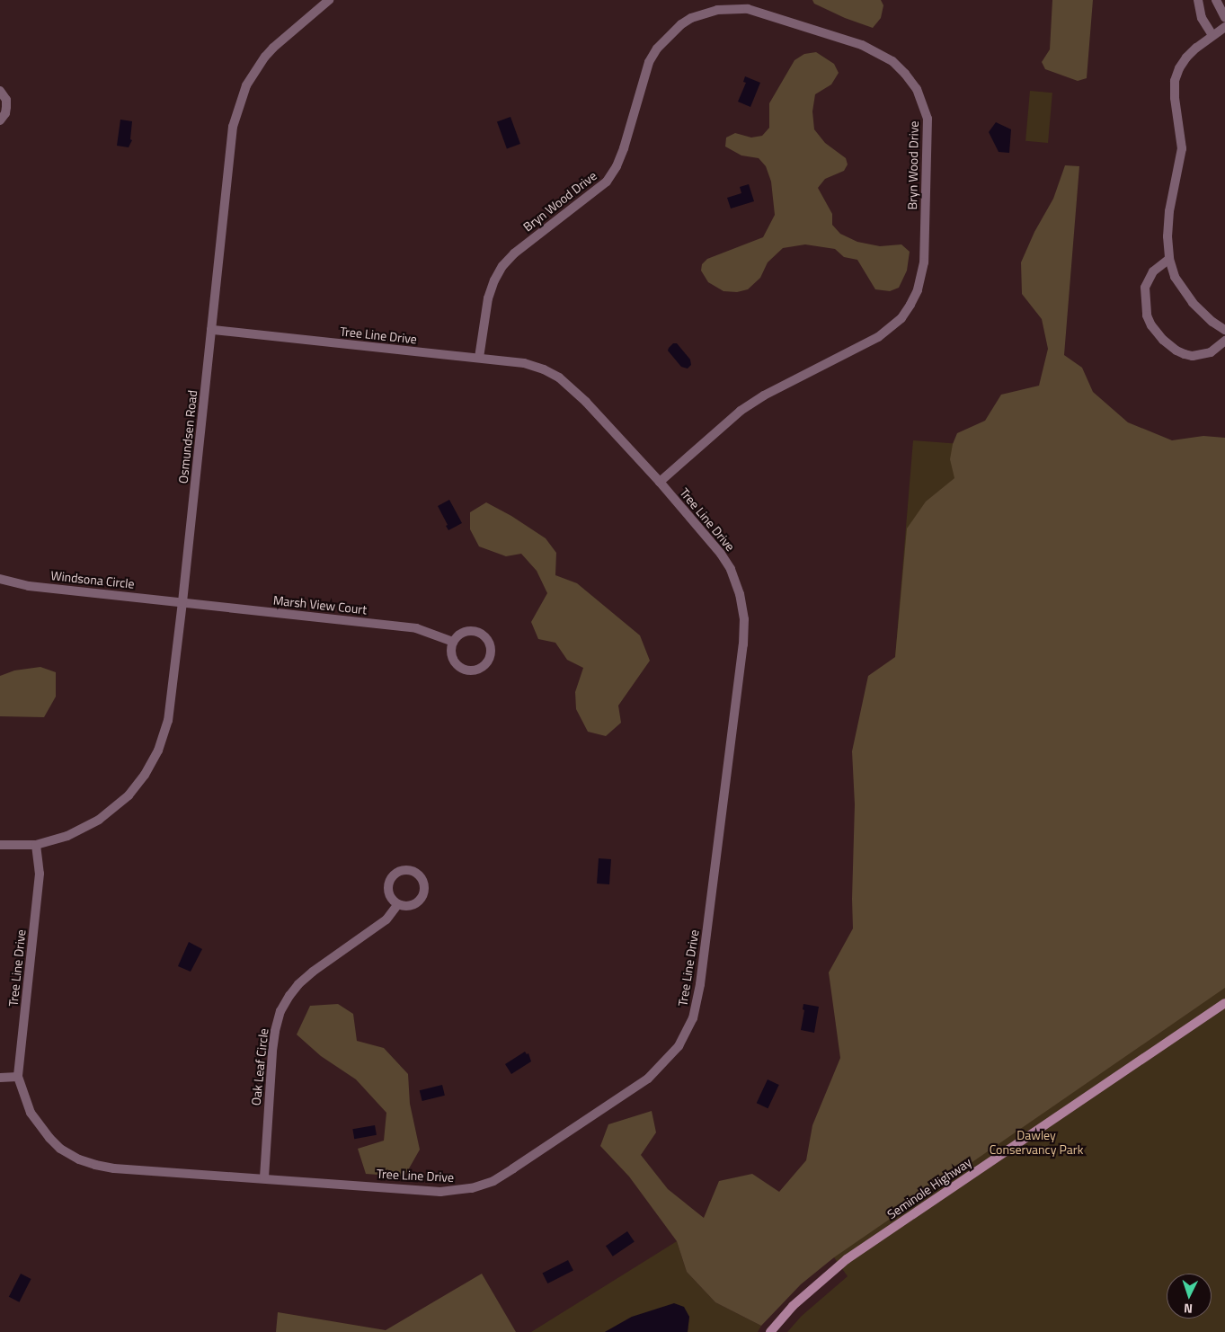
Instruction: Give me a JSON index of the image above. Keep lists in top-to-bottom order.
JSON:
{
  "streets": {
    "street": [
      "Bryn Wood Drive",
      "Tree Line Drive",
      "Osmundsen Road",
      "Windsona Circle",
      "Marsh View Court",
      "Oak Leaf Circle",
      "Seminole Highway"
    ]
  },
  "crossings": [
    ["Bryn Wood Drive", "Tree Line Drive"],
    ["Tree Line Drive", "Osmundsen Road"],
    ["Tree Line Drive", "Oak Leaf Circle"],
    ["Osmundsen Road", "Windsona Circle"],
    ["Osmundsen Road", "Marsh View Court"],
    ["Windsona Circle", "Marsh View Court"]
  ],
  "parks": ["Dawley Conservancy Park"],
  "north": "bottom"
}
